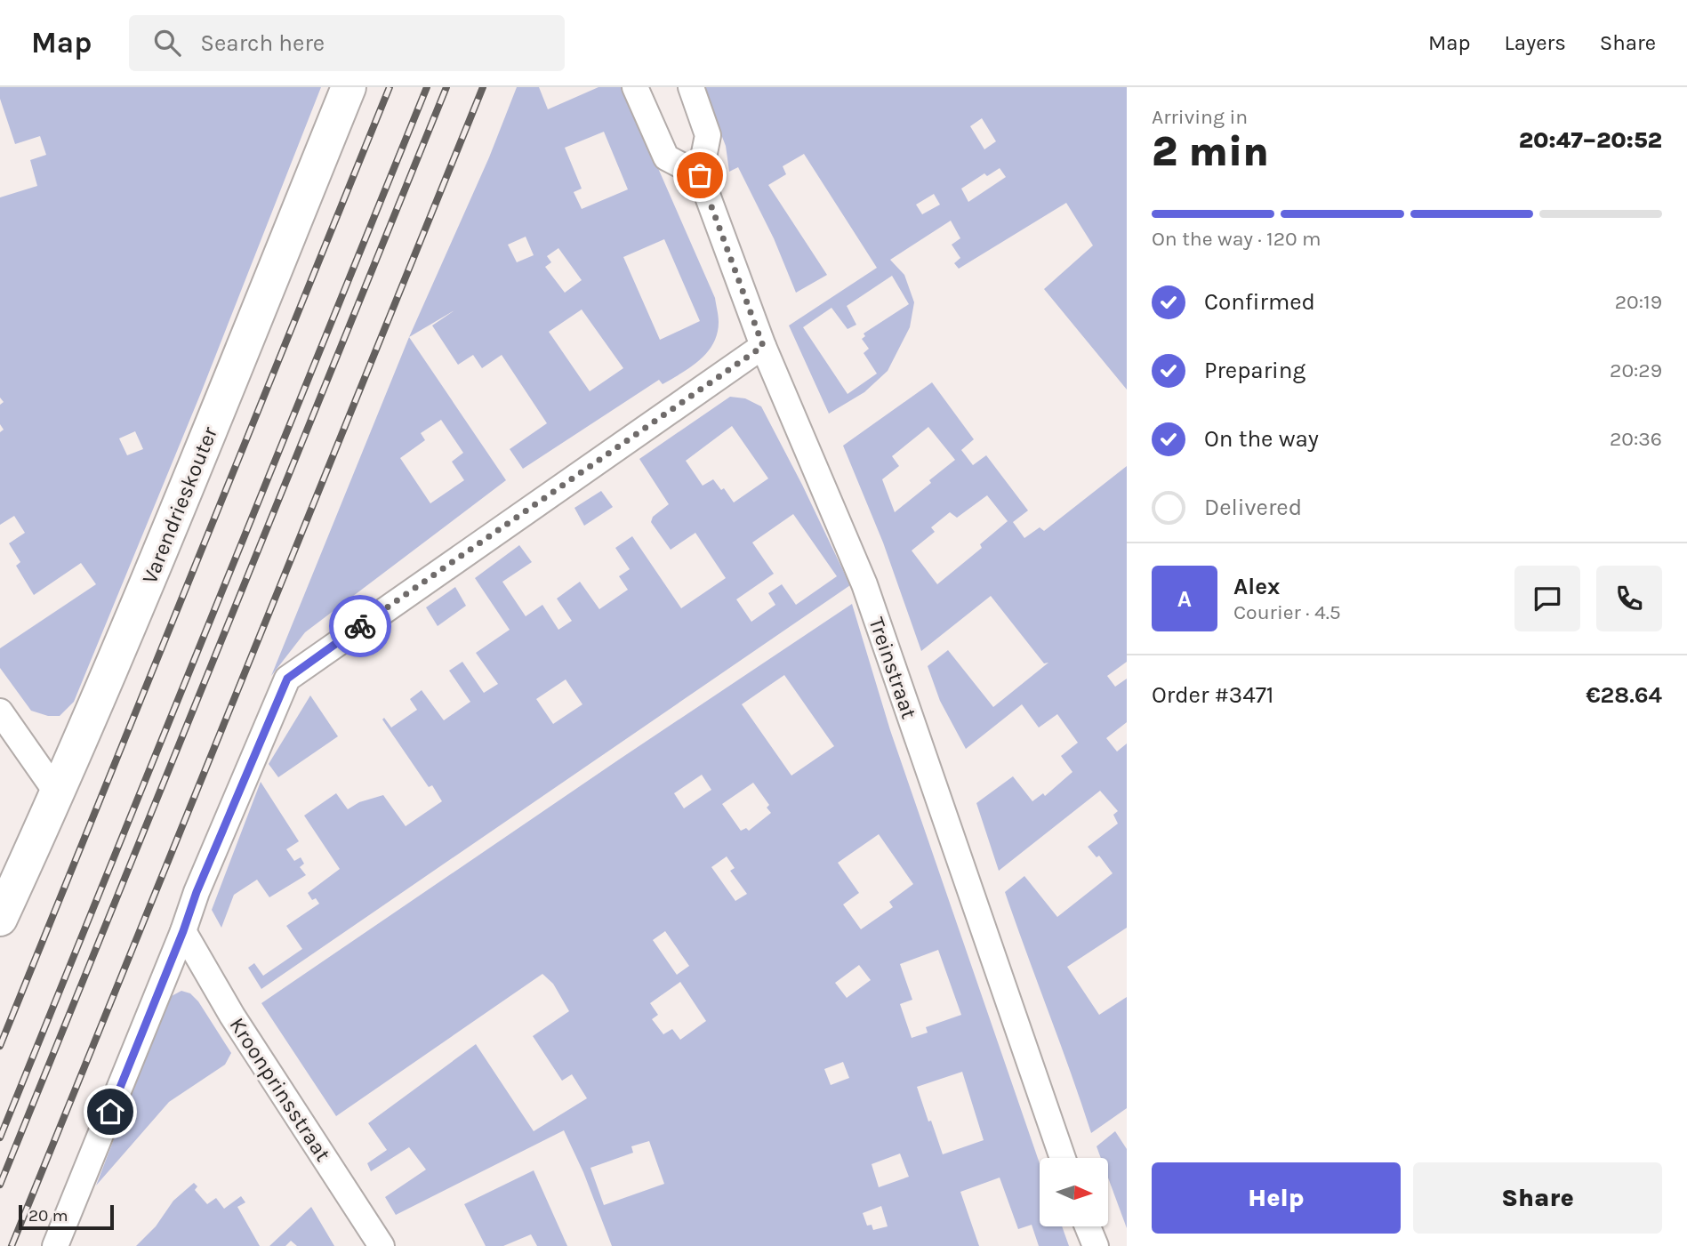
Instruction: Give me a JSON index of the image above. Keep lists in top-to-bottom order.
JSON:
{
  "streets": {
    "street": ["Varendrieskouter", "Treinstraat", "Kroonprinsstraat"]
  },
  "scale_bar": "20 m",
  "north": "right",
  "page": {
    "header": "Map",
    "search": "Search here",
    "nav": ["Map", "Layers", "Share"],
    "heading": ["2 min", "Arriving in", "20:47–20:52"],
    "panel": [
      "Alex",
      "Courier · 4.5",
      "Order #3471",
      "€28.64"
    ],
    "bar": "On the way · 120 m",
    "list": [
      ["Confirmed", "20:19"],
      ["Preparing", "20:29"],
      ["On the way", "20:36"],
      "Delivered"
    ],
    "round": "A",
    "buttons": ["Help", "Share"],
    "scale": "20 m"
  }
}
